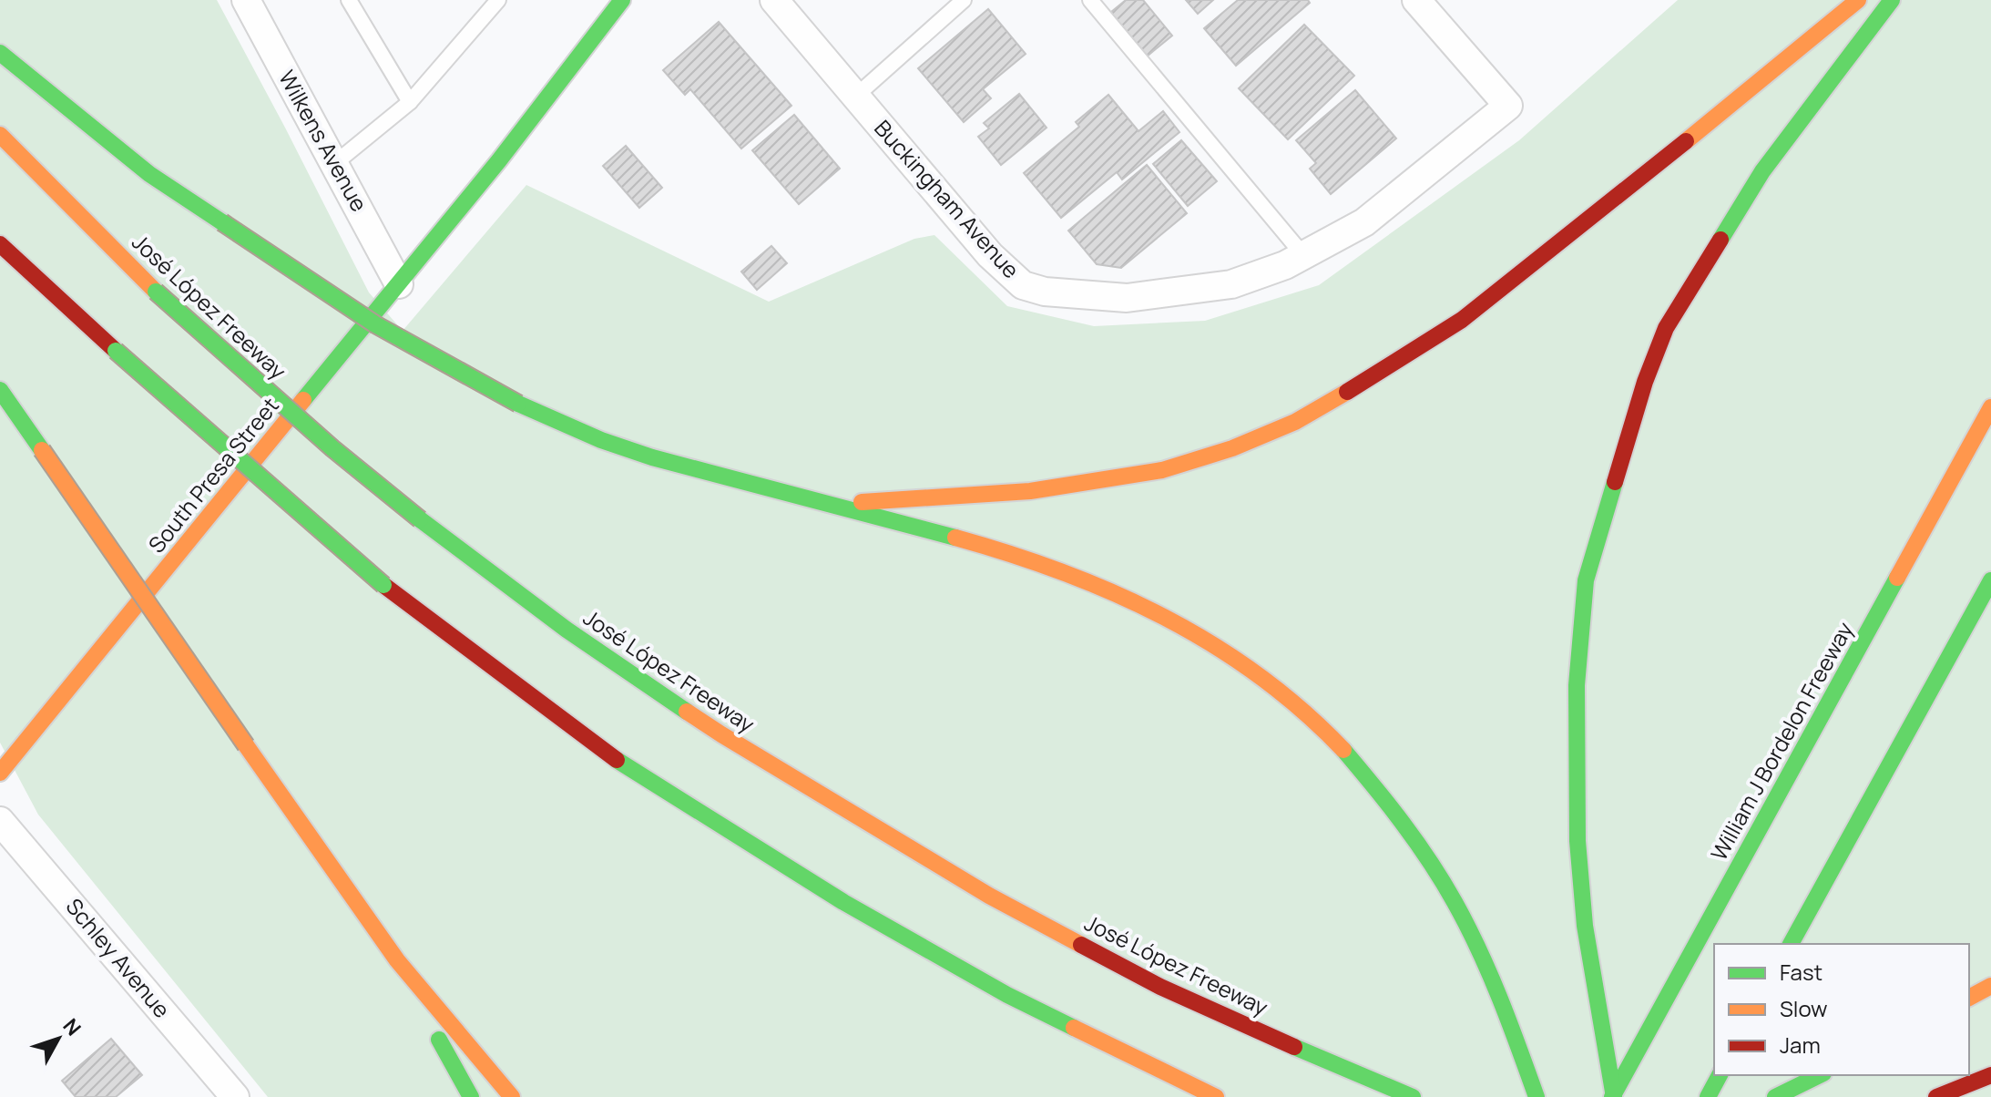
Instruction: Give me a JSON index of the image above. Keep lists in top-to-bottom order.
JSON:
{
  "streets": {
    "main road": ["José López Freeway", "South Presa Street", "William J Bordelon Freeway"],
    "street": ["Wilkens Avenue", "Buckingham Avenue", "Schley Avenue"]
  },
  "crossings": [
    ["Wilkens Avenue", "South Presa Street"]
  ],
  "legend": ["Fast", "Slow", "Jam"],
  "north": "top right"
}
